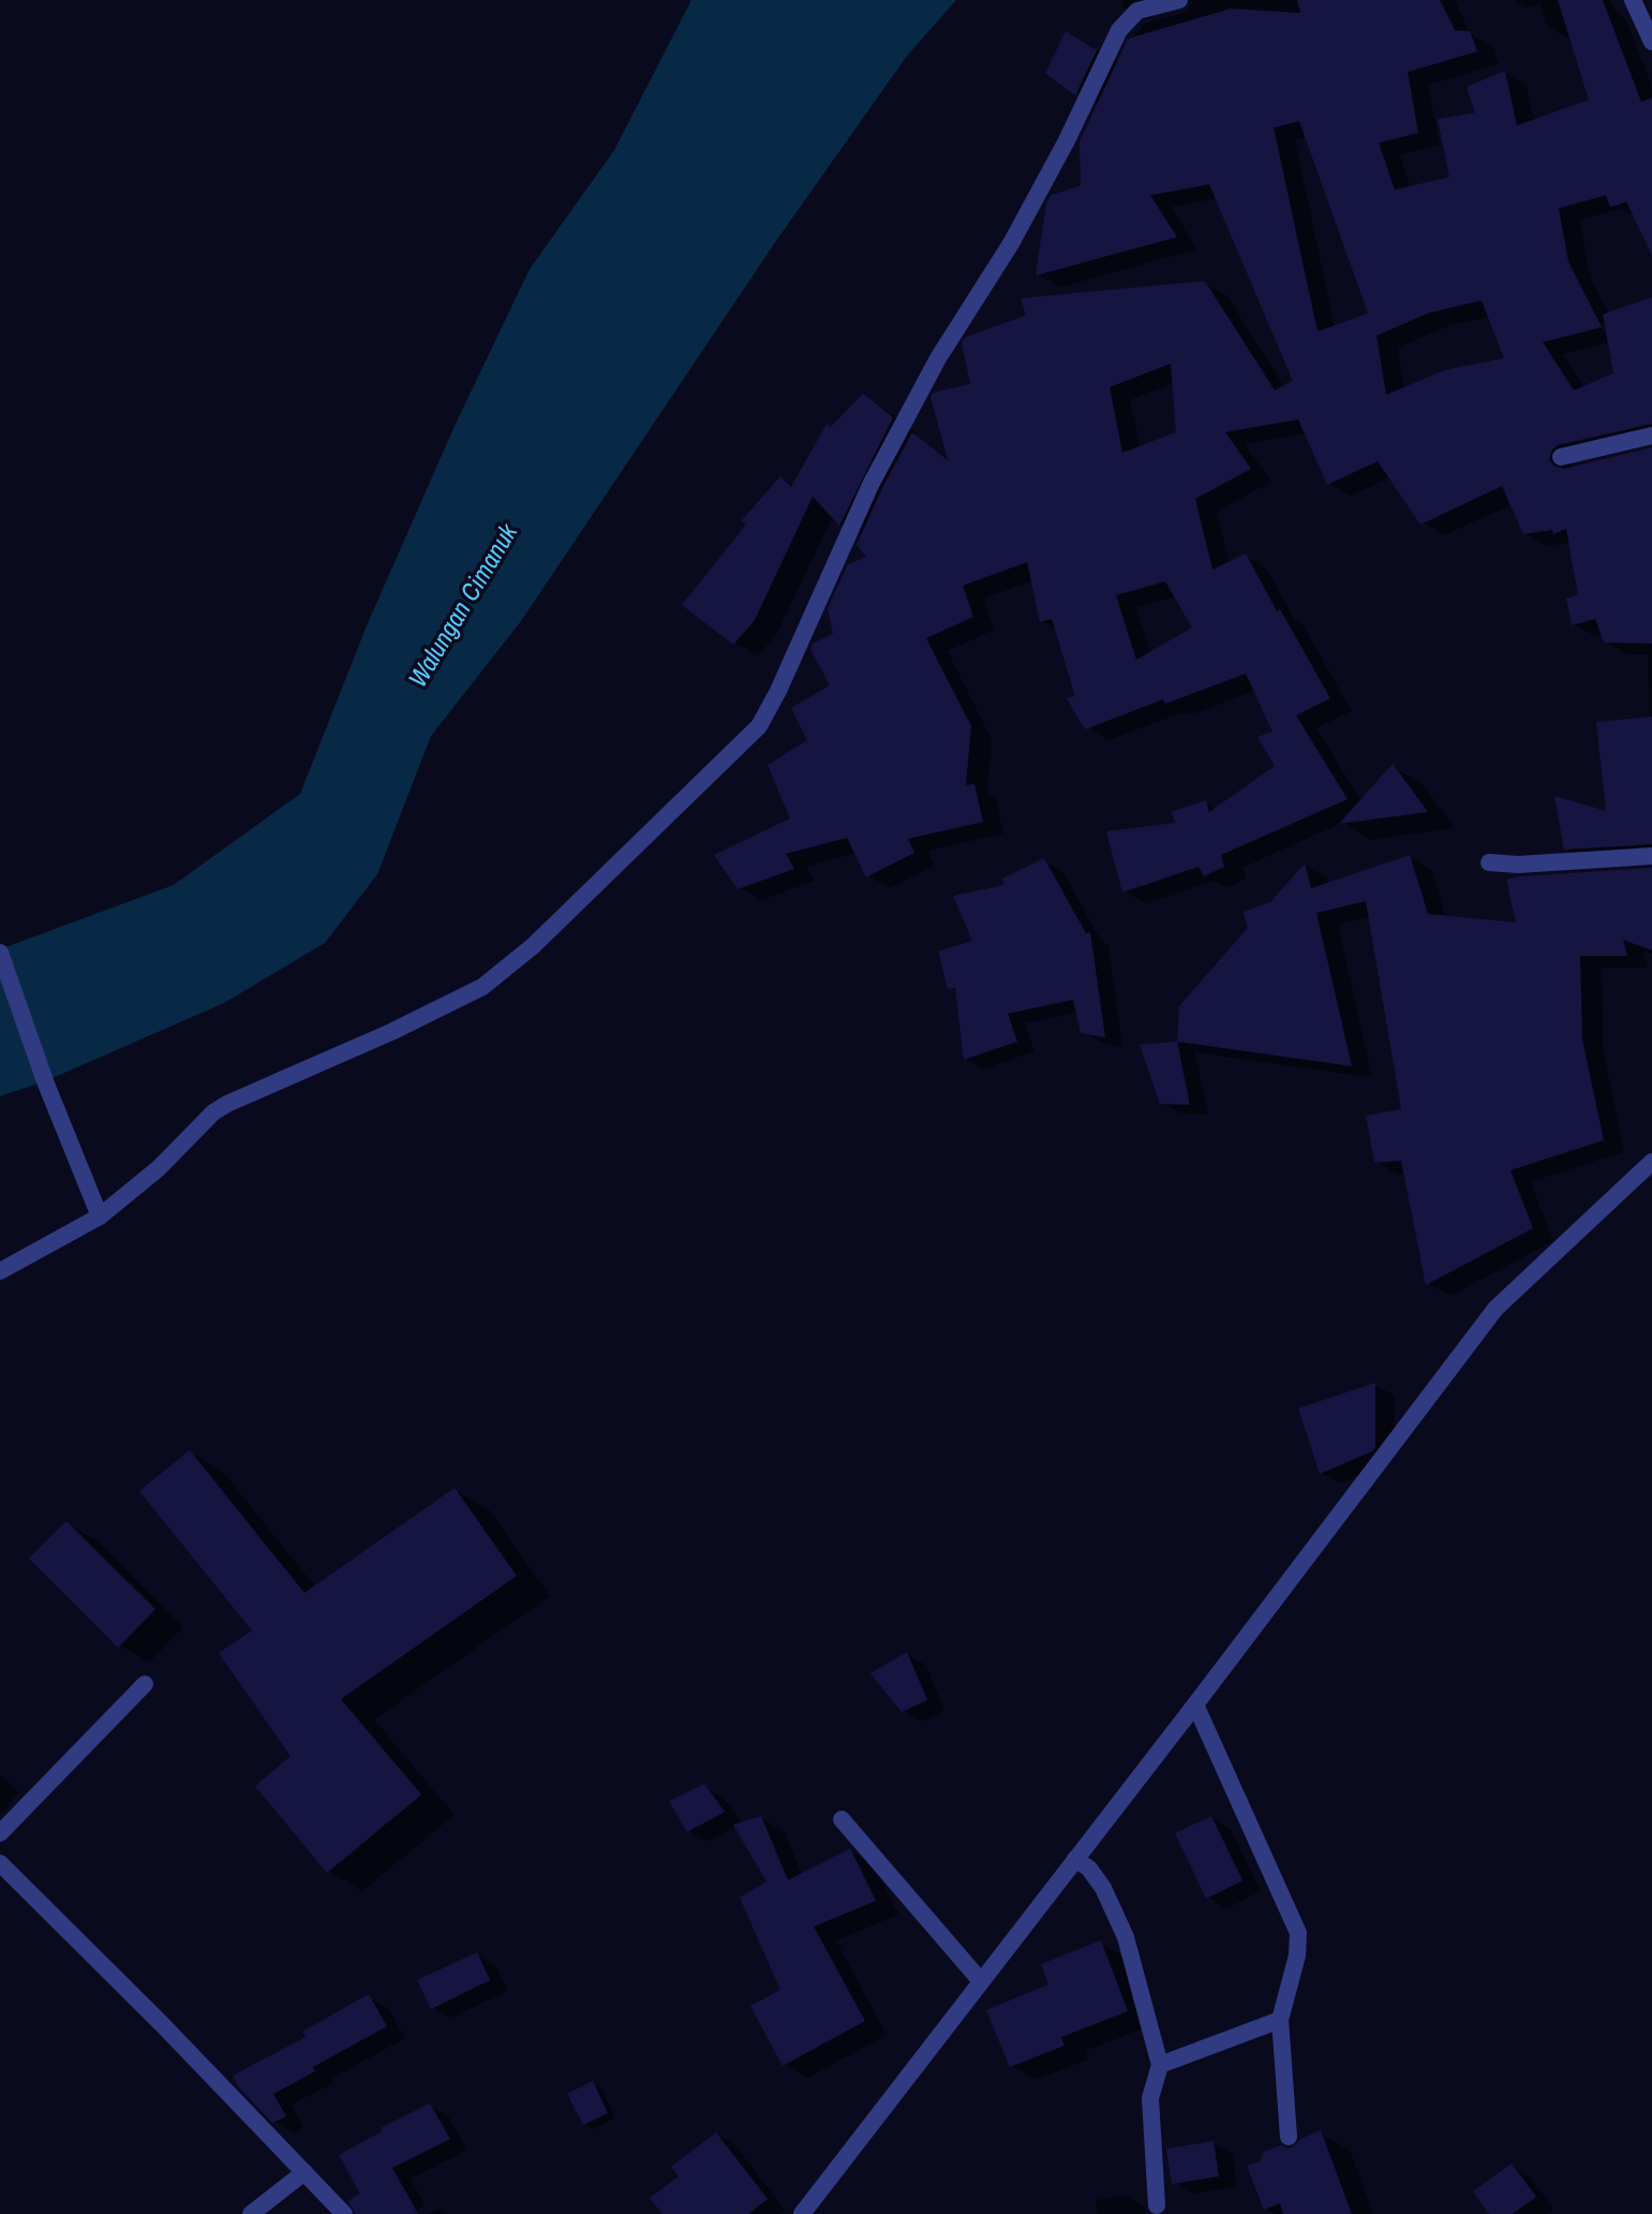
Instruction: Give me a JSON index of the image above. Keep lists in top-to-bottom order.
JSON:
{
  "water": ["Walungan Cimanuk"]
}
